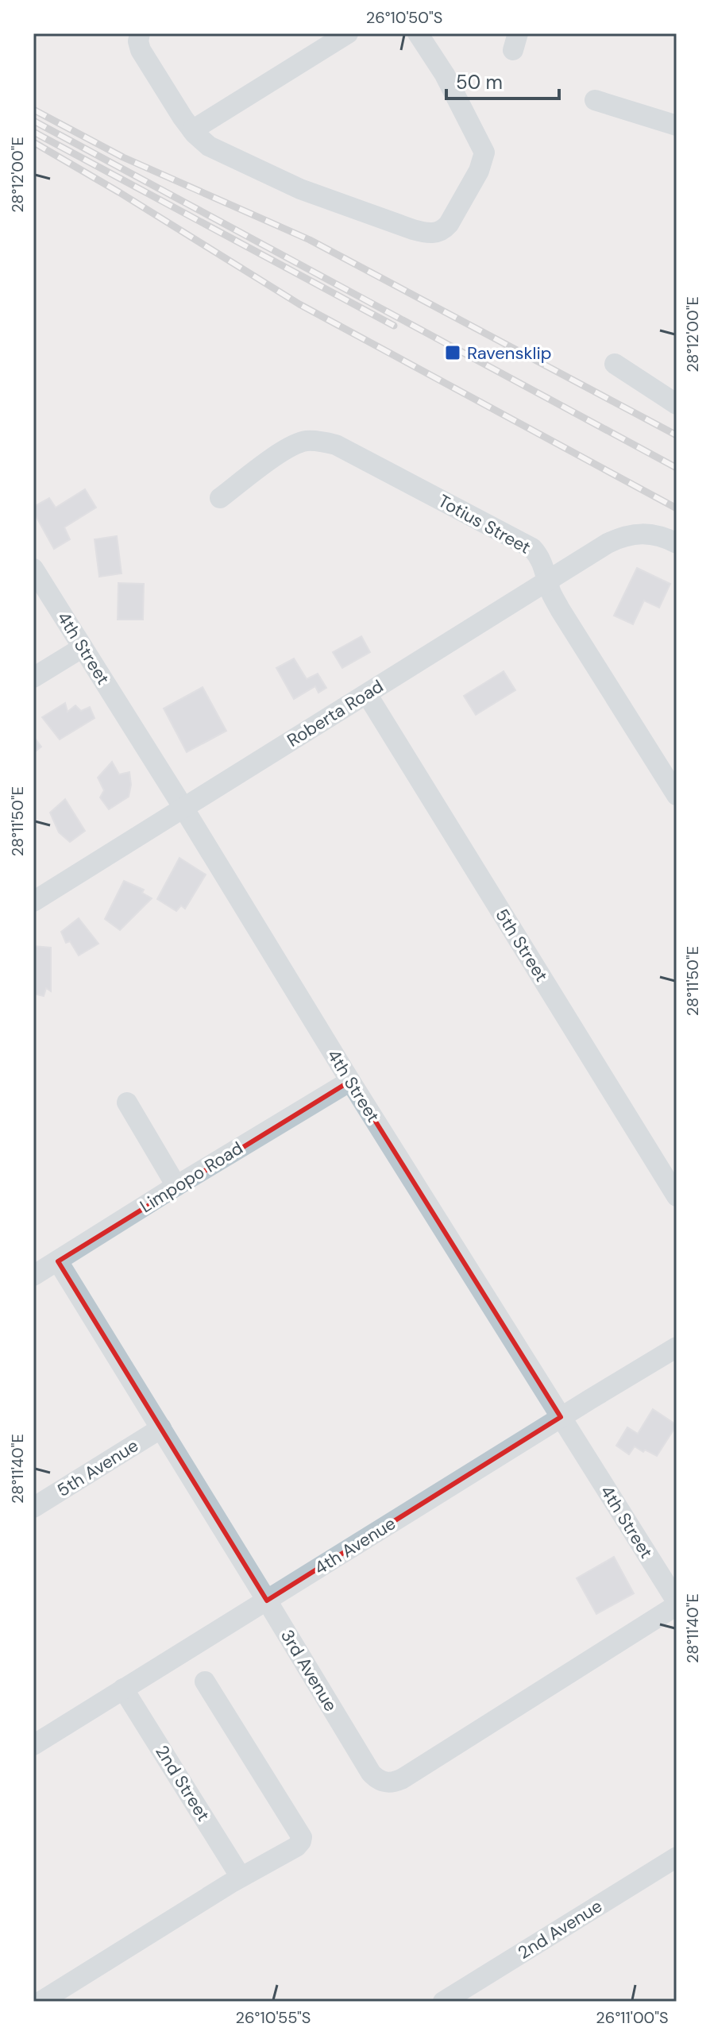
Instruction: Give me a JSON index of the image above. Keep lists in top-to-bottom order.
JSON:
{
  "streets": {
    "street": [
      "Totius Street",
      "4th Street",
      "Roberta Road",
      "5th Street",
      "Limpopo Road",
      "5th Avenue",
      "4th Avenue",
      "3rd Avenue",
      "2nd Street",
      "2nd Avenue"
    ]
  },
  "crossings": [
    ["Totius Street", "Roberta Road"],
    ["4th Street", "Roberta Road"],
    ["4th Street", "Limpopo Road"],
    ["4th Street", "4th Avenue"],
    ["4th Street", "3rd Avenue"],
    ["Roberta Road", "5th Street"],
    ["Limpopo Road", "3rd Avenue"],
    ["5th Avenue", "3rd Avenue"],
    ["4th Avenue", "3rd Avenue"],
    ["4th Avenue", "2nd Street"]
  ],
  "places": {
    "transit": ["Ravensklip"]
  },
  "scale_bar": "50 m",
  "coordinates": [
    "26°10'50\"S",
    "28°12'00\"E",
    "28°11'50\"E",
    "28°11'40\"E",
    "26°10'55\"S",
    "26°11'00\"S"
  ]
}
